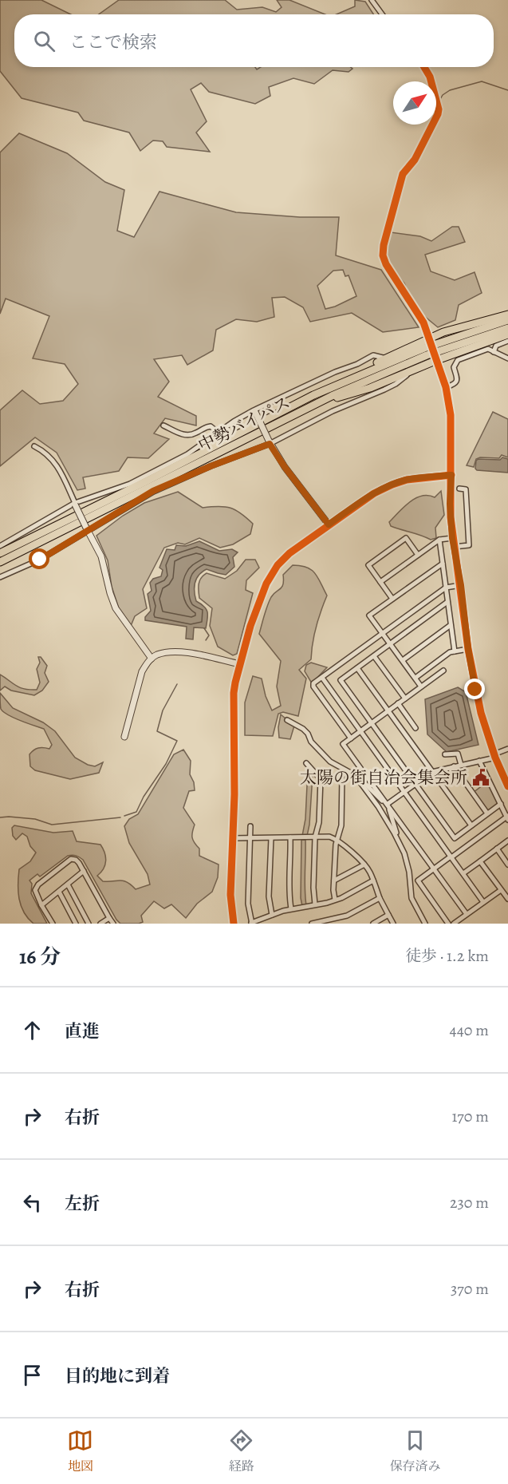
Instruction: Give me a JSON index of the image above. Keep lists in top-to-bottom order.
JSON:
{
  "streets": {
    "highway": ["中勢バイパス"]
  },
  "places": {
    "public building": ["太陽の街自治会集会所"]
  },
  "north": "top right",
  "page": {
    "search": "ここで検索",
    "heading": ["16 分", "徒歩 · 1.2 km"],
    "list": [
      ["直進", "440 m"],
      ["右折", "170 m"],
      ["左折", "230 m"],
      ["右折", "370 m"],
      "目的地に到着"
    ],
    "nav": ["地図", "経路", "保存済み"]
  }
}
